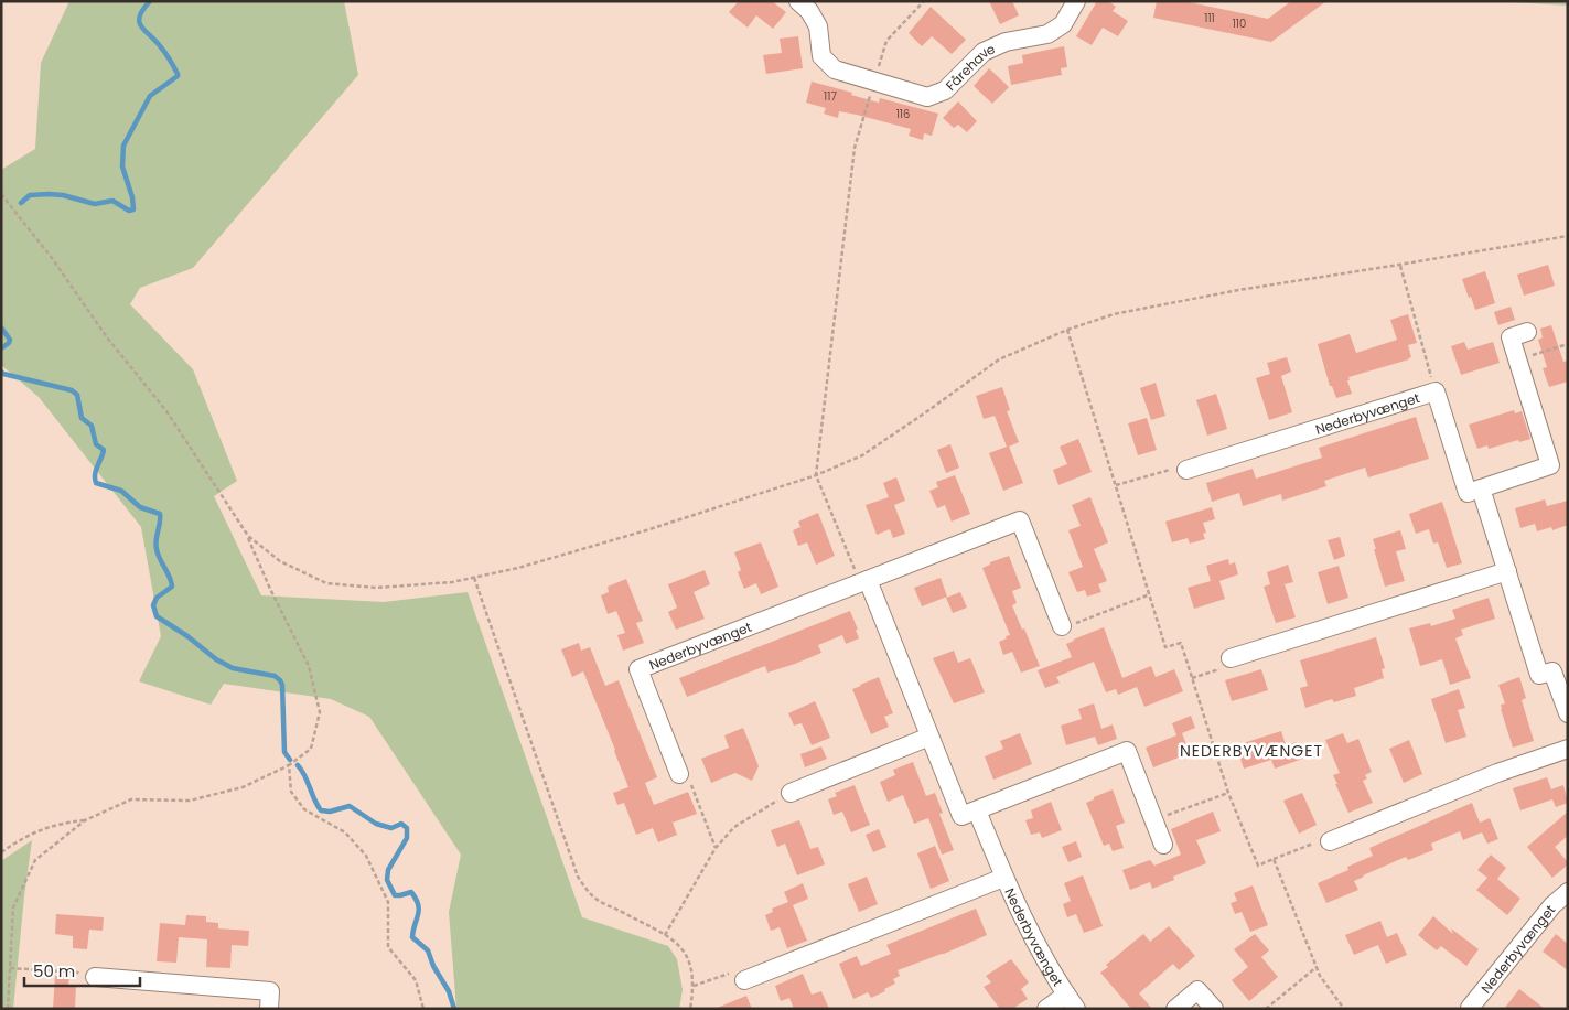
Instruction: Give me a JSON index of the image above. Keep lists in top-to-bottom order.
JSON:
{
  "streets": {
    "street": ["Fårehave", "Nederbyvænget"]
  },
  "districts": ["NEDERBYVÆNGET"],
  "house_numbers": [
    "111",
    "110",
    "117",
    "116"
  ],
  "scale_bar": "50 m"
}
